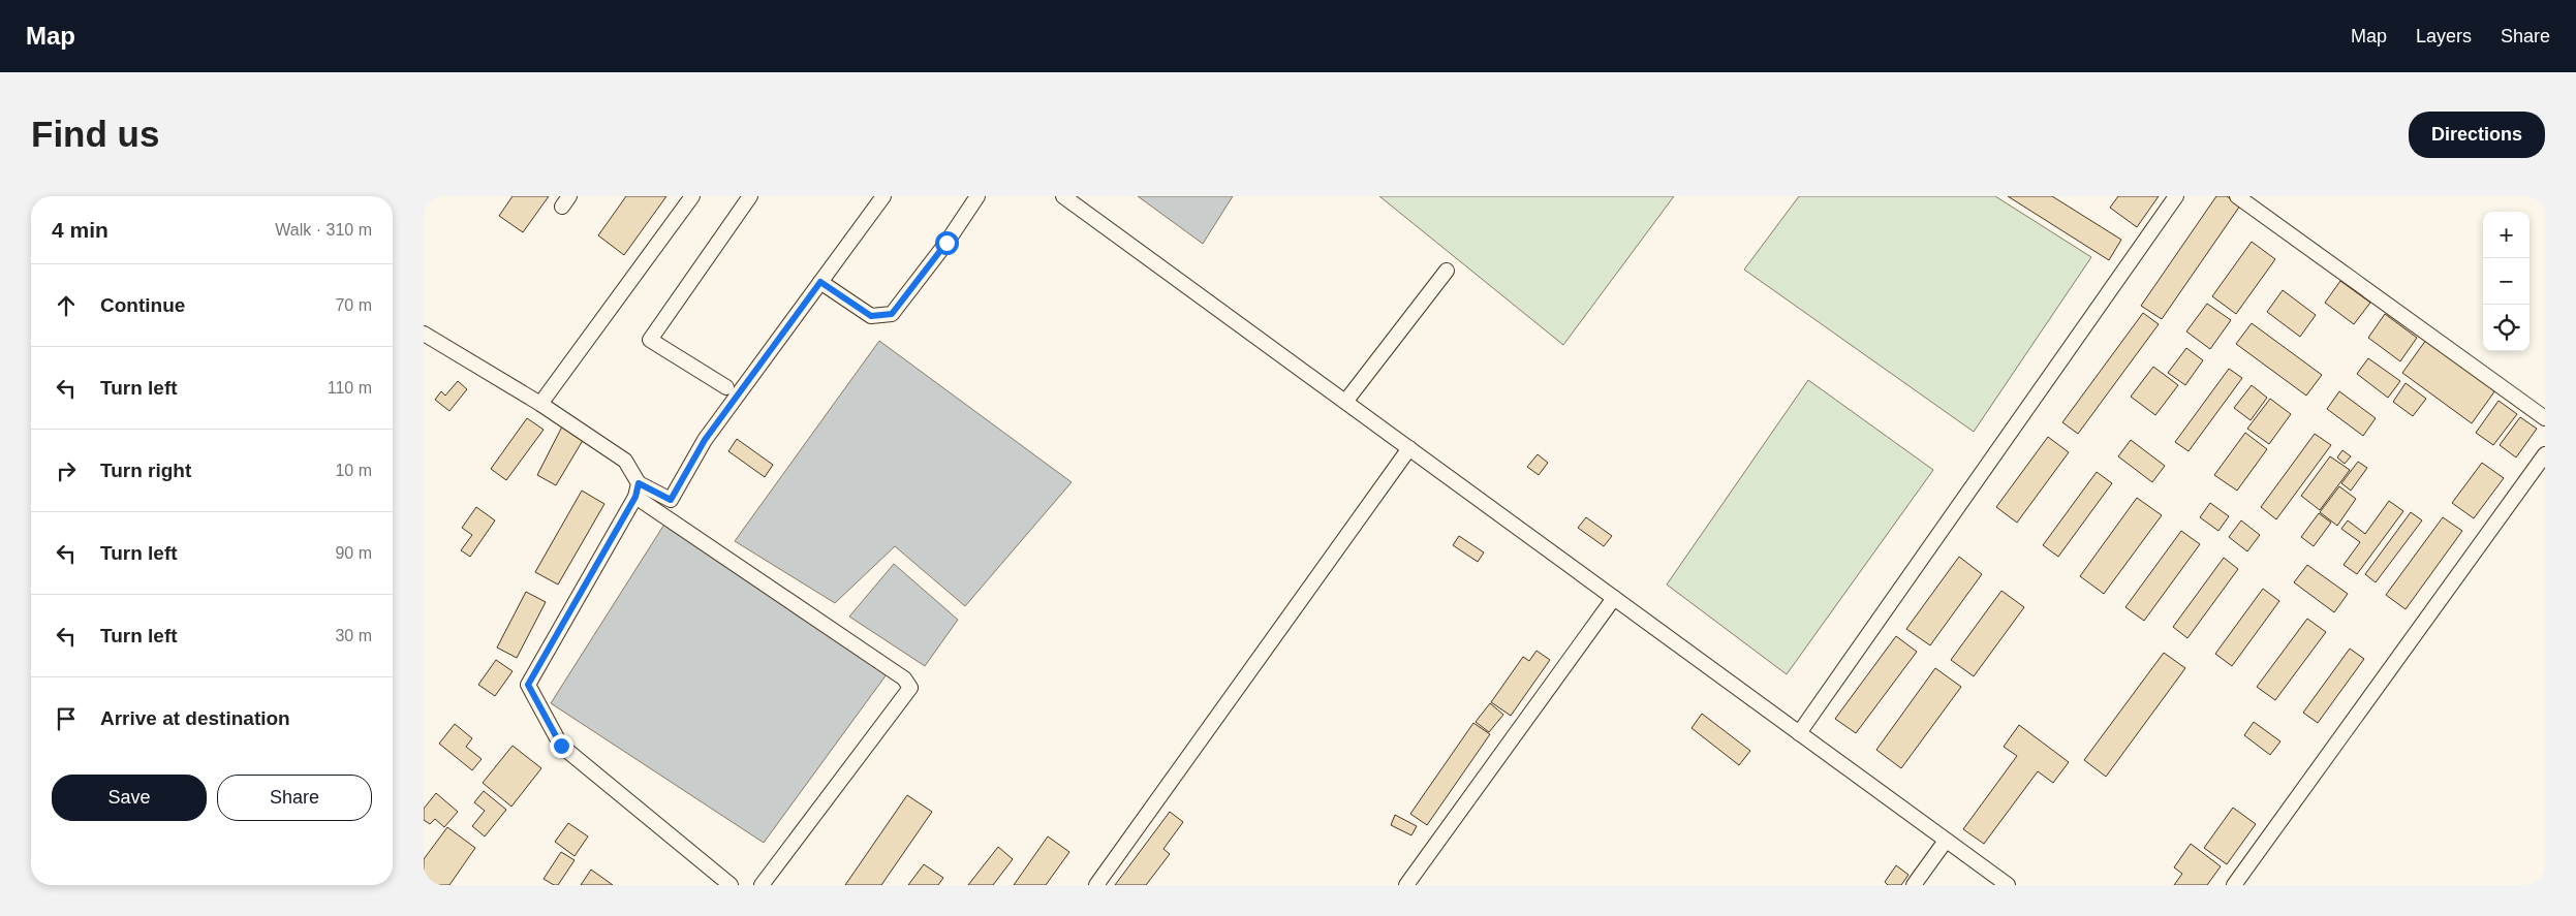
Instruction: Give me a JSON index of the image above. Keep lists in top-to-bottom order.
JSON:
{
  "page": {
    "header": "Map",
    "nav": ["Map", "Layers", "Share"],
    "buttons": [
      "Directions",
      ["Save", "Share"]
    ],
    "title": "Find us",
    "heading": ["4 min", "Walk · 310 m"],
    "map_buttons": ["+", "−"],
    "list": [
      ["Continue", "70 m"],
      ["Turn left", "110 m"],
      ["Turn right", "10 m"],
      ["Turn left", "90 m"],
      ["Turn left", "30 m"],
      "Arrive at destination"
    ]
  }
}
